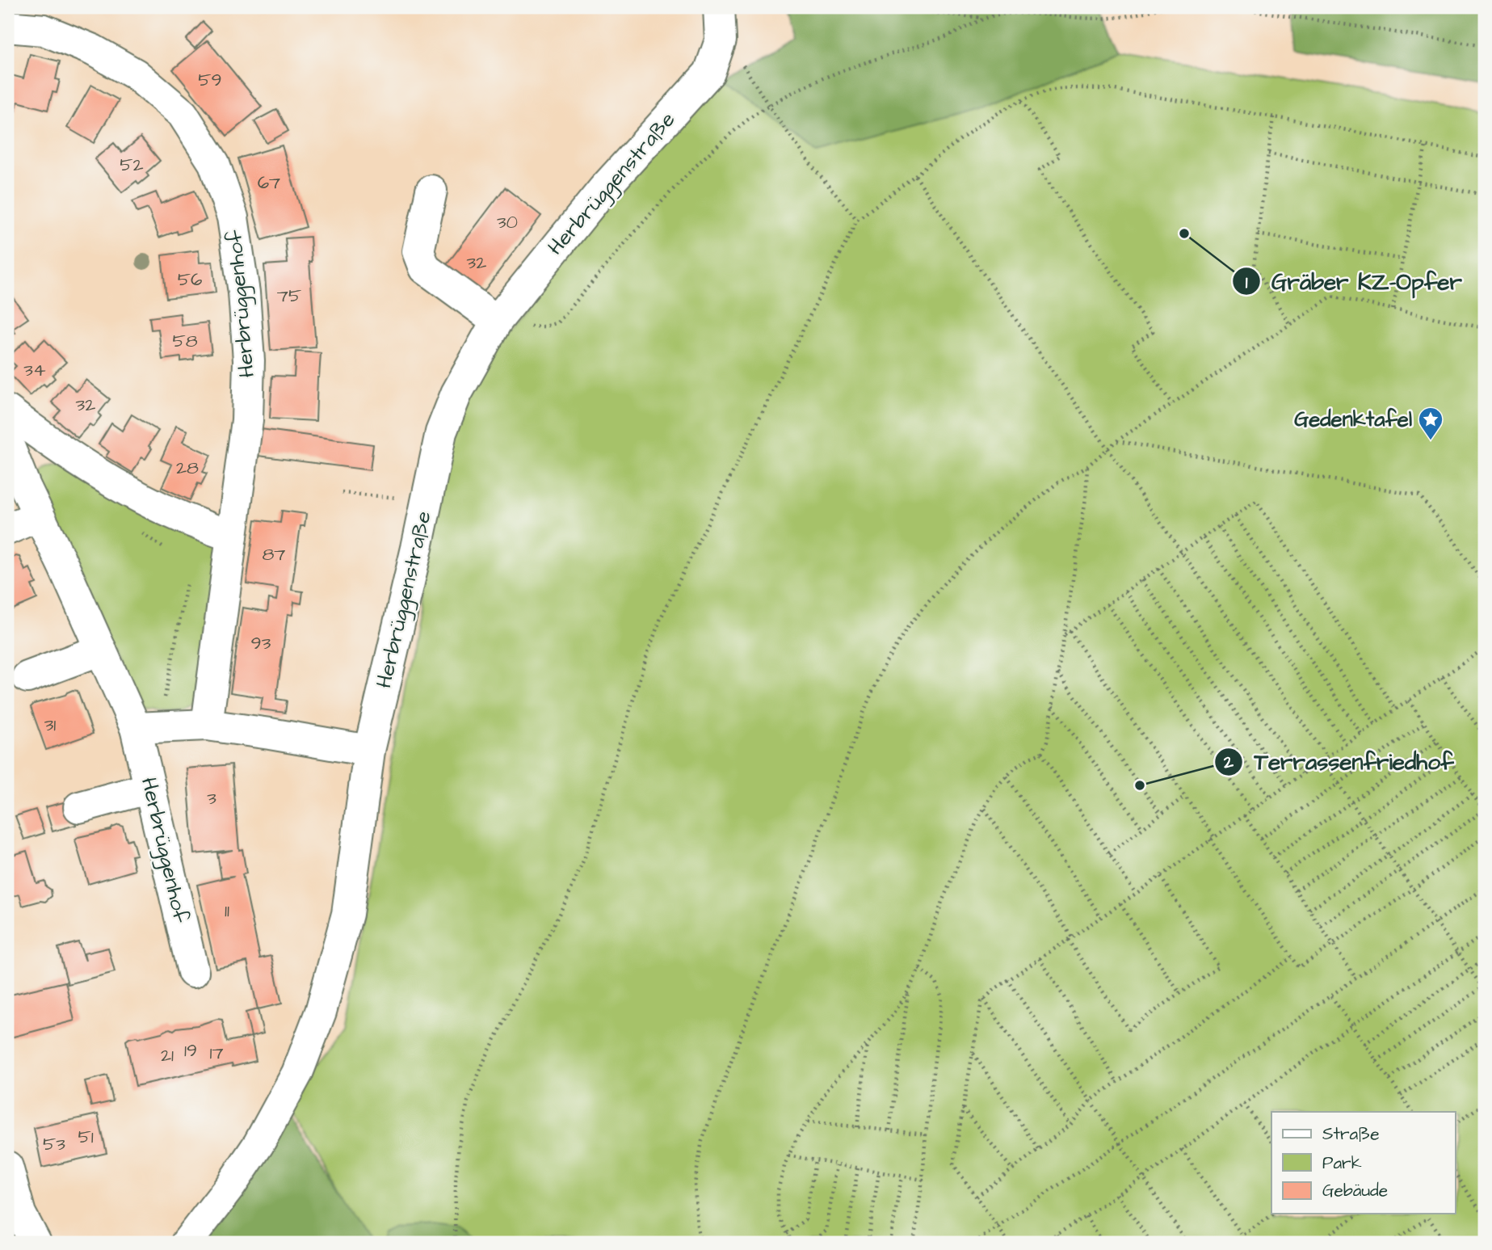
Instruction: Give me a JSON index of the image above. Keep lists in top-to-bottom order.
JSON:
{
  "streets": {
    "street": ["Herbrüggenstraße", "Herbrüggenhof"]
  },
  "places": {
    "other": ["Gräber KZ-Opfer", "Terrassenfriedhof"],
    "place": ["Gedenktafel"]
  },
  "house_numbers": [
    "59",
    "52",
    "67",
    "30",
    "32",
    "56",
    "75",
    "58",
    "34",
    "32",
    "28",
    "87",
    "93",
    "31",
    "3",
    "11",
    "19",
    "17",
    "21",
    "51",
    "53"
  ],
  "legend": ["Straße", "Park", "Gebäude"]
}
